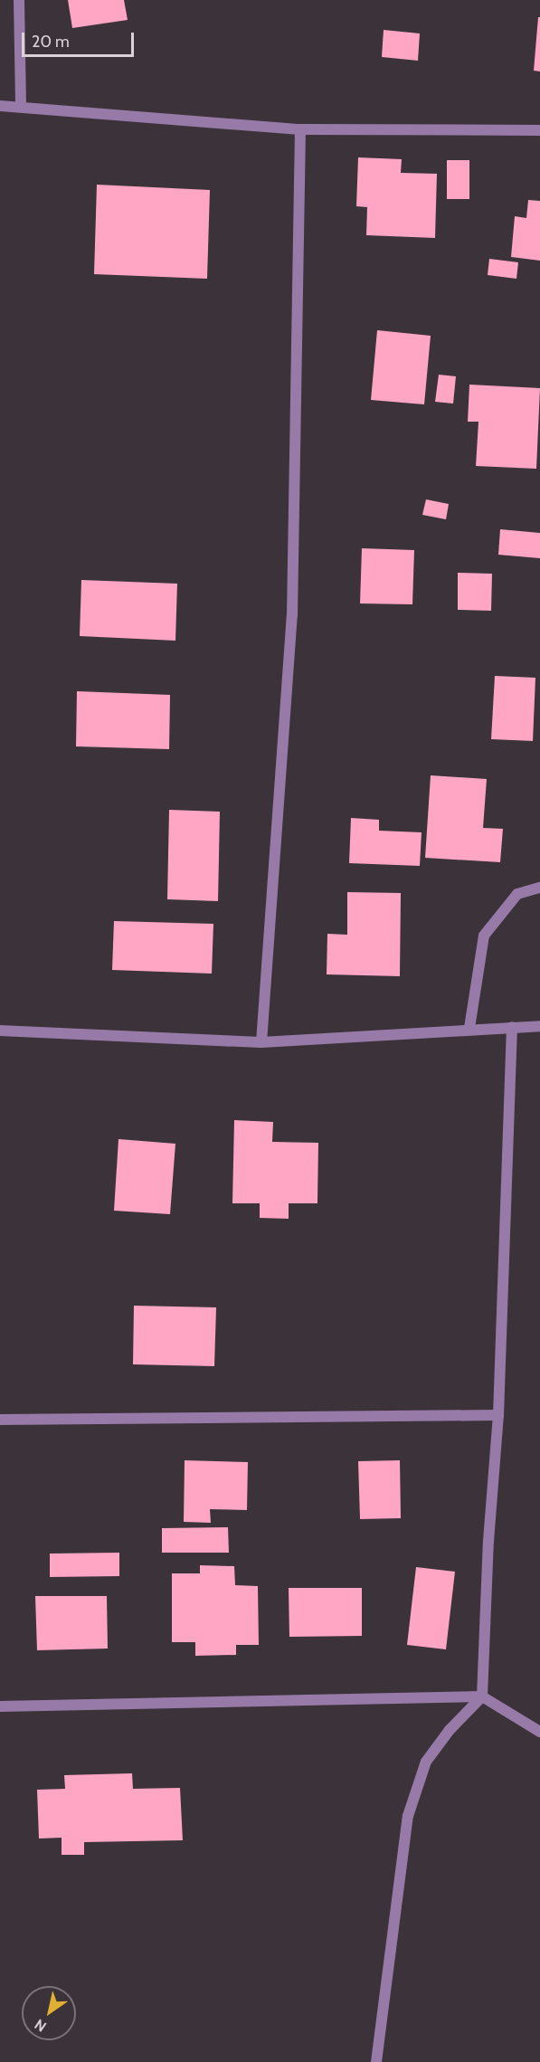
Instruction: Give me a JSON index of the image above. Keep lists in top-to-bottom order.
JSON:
{
  "scale_bar": "20 m",
  "north": "bottom left"
}
